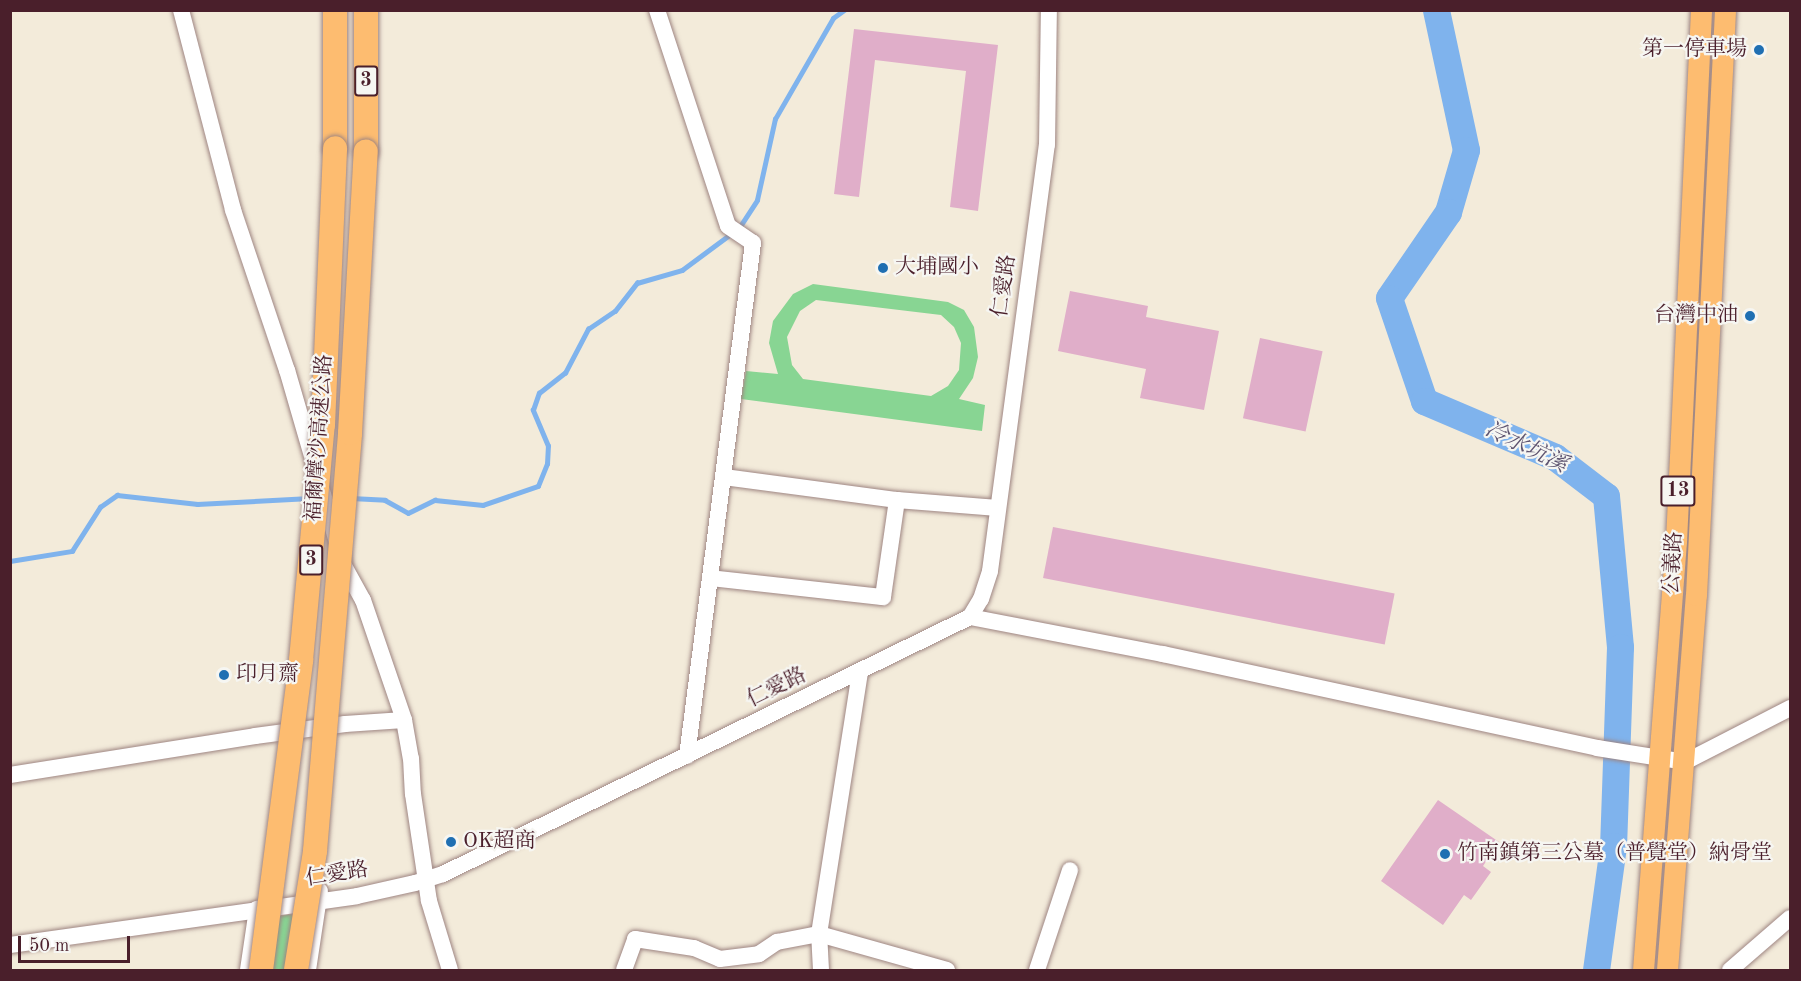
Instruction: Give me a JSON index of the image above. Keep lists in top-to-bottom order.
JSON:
{
  "streets": {
    "highway": ["3", "福爾摩沙高速公路"],
    "main road": ["13", "公義路"],
    "street": ["仁愛路"]
  },
  "water": ["冷水坑溪"],
  "places": [
    "第一停車場",
    "大埔國小",
    "台灣中油",
    "印月齋",
    "OK超商",
    "竹南鎮第三公墓（普覺堂）納骨堂"
  ],
  "scale_bar": "50 m"
}
